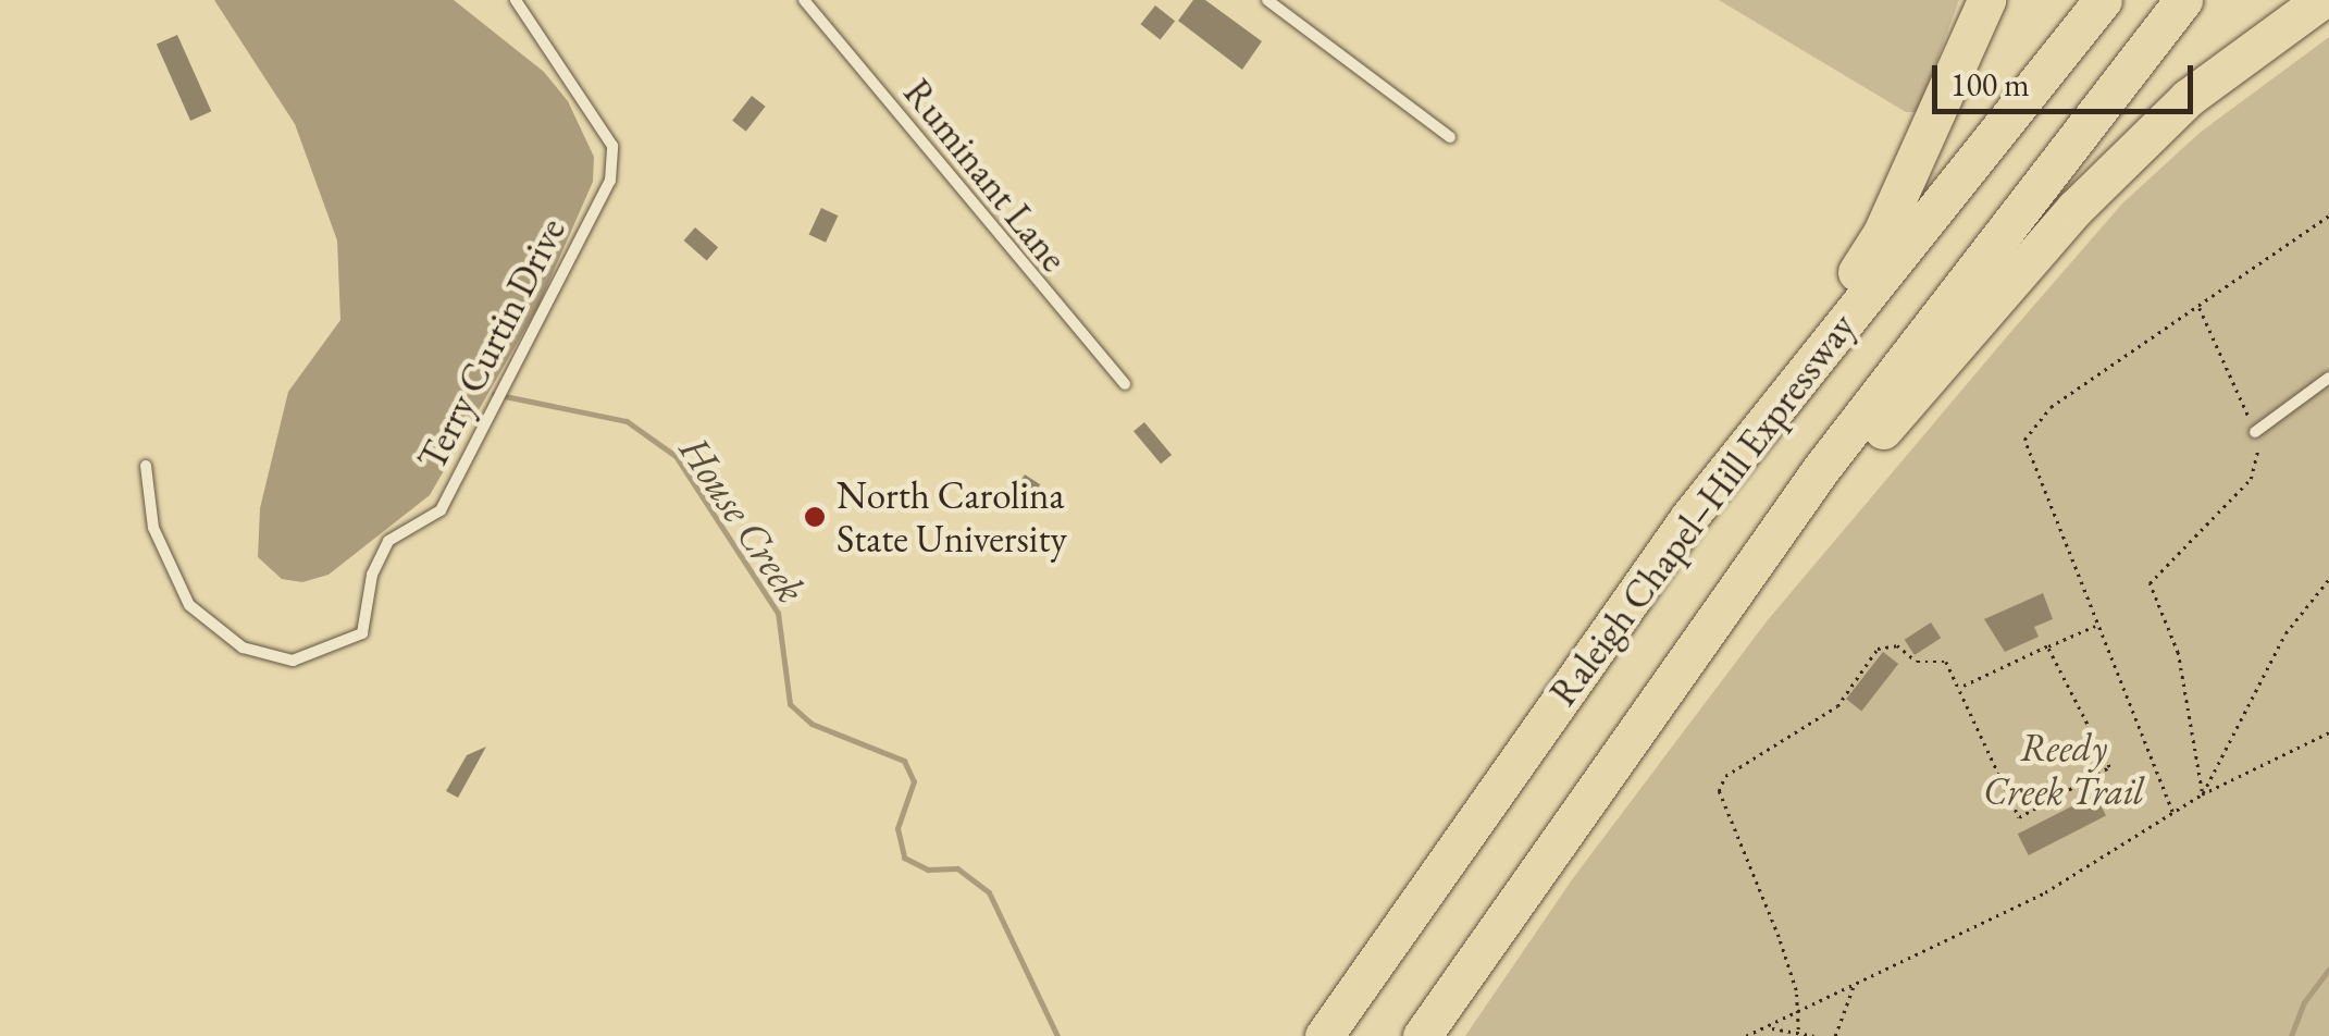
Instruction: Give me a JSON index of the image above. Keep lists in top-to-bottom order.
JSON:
{
  "streets": {
    "highway": ["Raleigh Chapel–Hill Expressway"],
    "lane": ["Ruminant Lane", "Terry Curtin Drive"]
  },
  "water": ["House Creek"],
  "parks": ["Reedy Creek Trail"],
  "places": ["North Carolina State University"],
  "scale_bar": "100 m"
}
